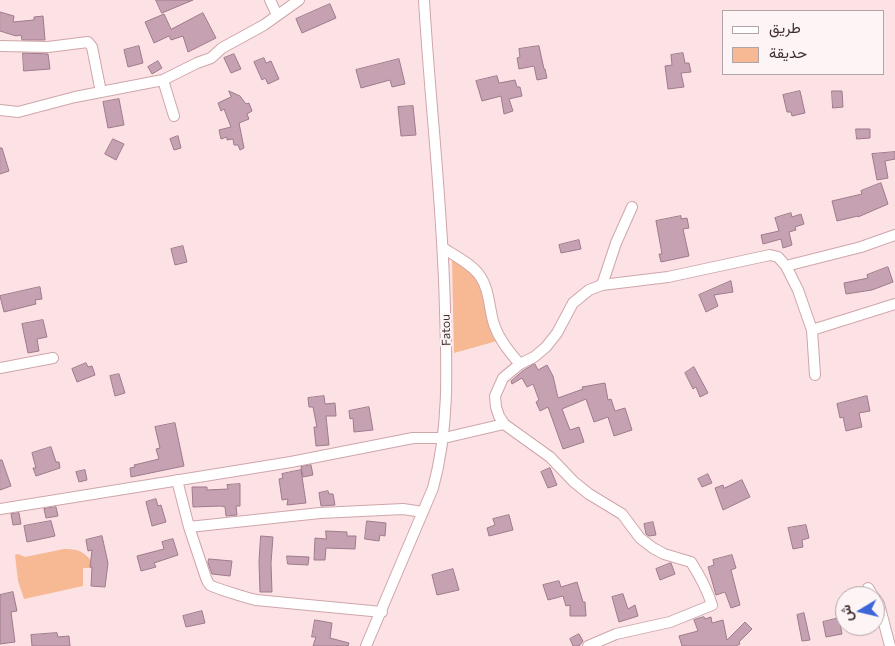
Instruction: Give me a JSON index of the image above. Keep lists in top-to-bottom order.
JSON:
{
  "streets": {
    "street": ["Fatou"]
  },
  "legend": ["طريق", "حديقة"],
  "north": "left"
}
